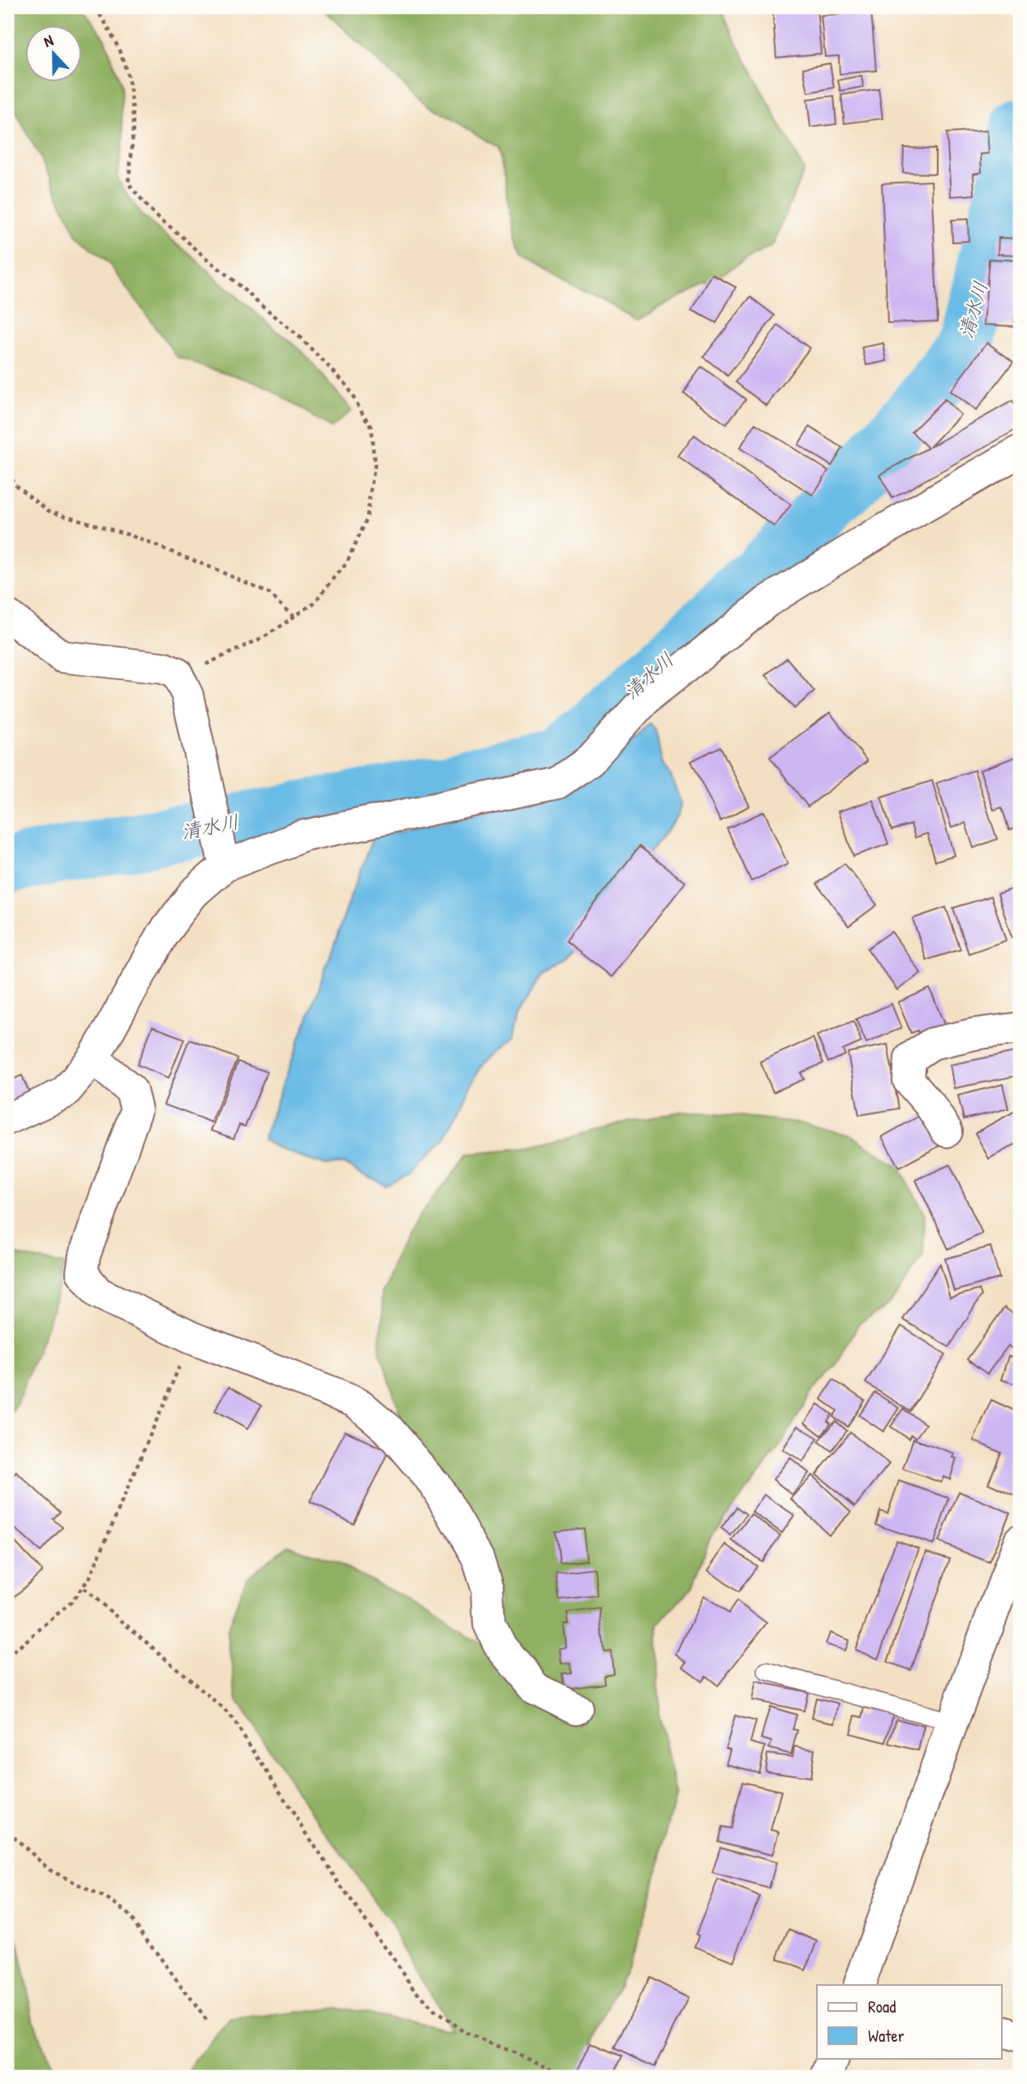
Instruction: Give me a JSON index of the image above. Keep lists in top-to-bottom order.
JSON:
{
  "water": ["清水川"],
  "legend": ["Road", "Water"],
  "north": "top"
}
